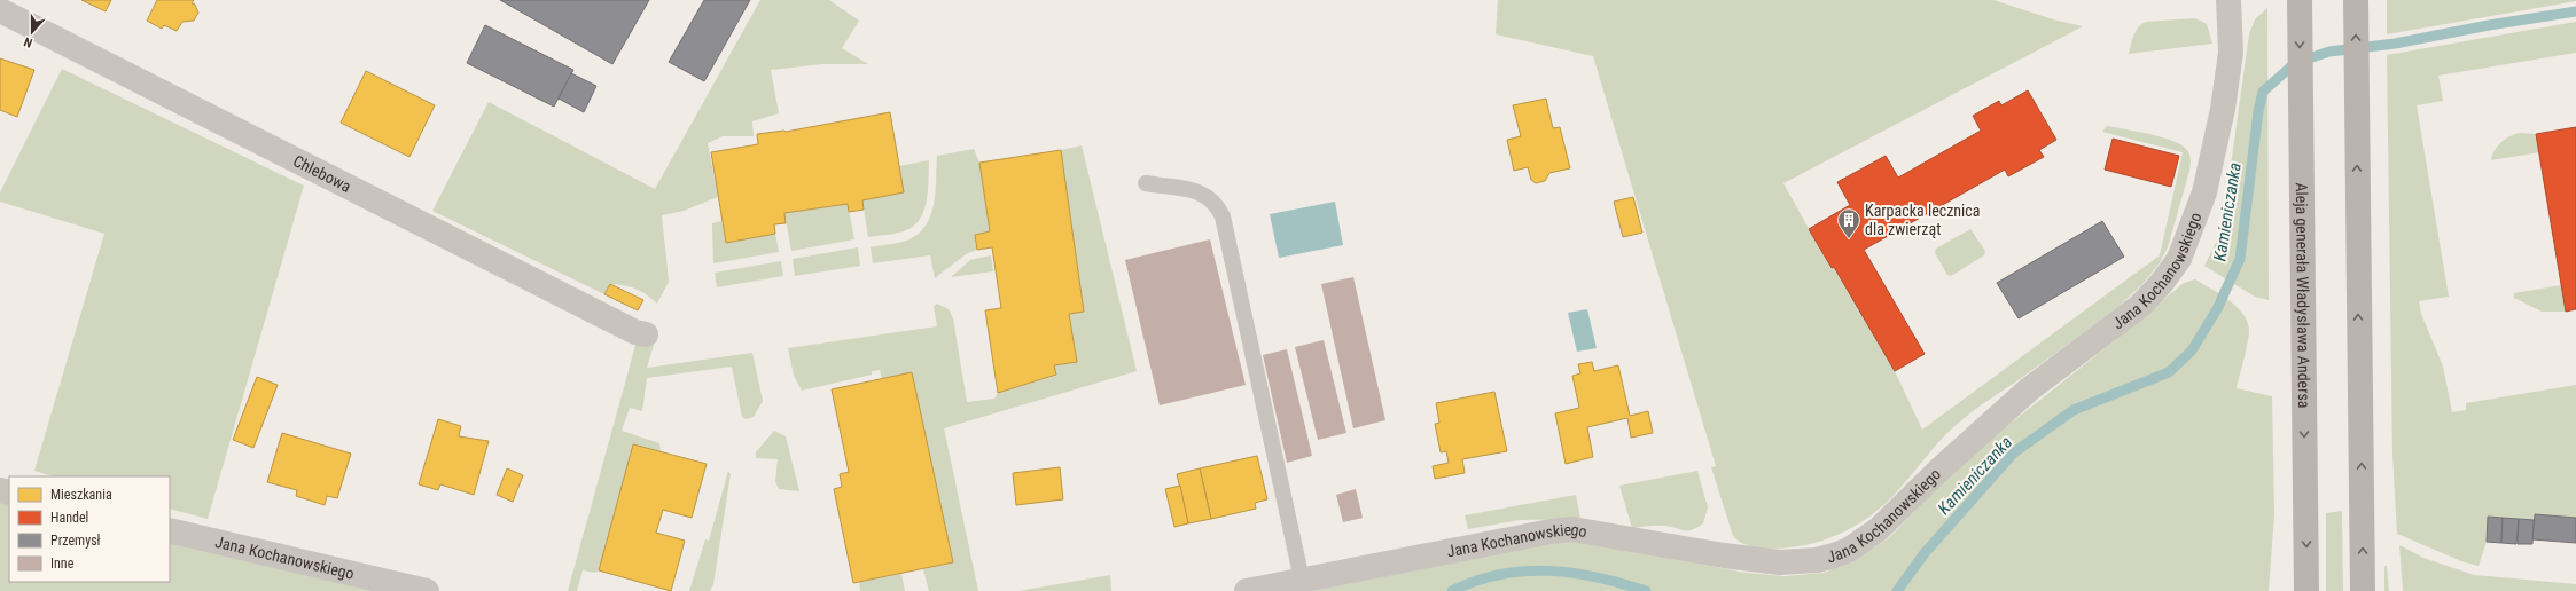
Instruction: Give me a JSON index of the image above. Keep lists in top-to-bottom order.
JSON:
{
  "streets": {
    "main road": ["Aleja generała Władysława Andersa"],
    "street": ["Chlebowa", "Jana Kochanowskiego"]
  },
  "water": ["Kamieniczanka"],
  "places": {
    "building": ["Karpacka lecznica dla zwierząt"]
  },
  "legend": [
    "Mieszkania",
    "Handel",
    "Przemysł",
    "Inne"
  ],
  "north": "bottom"
}
